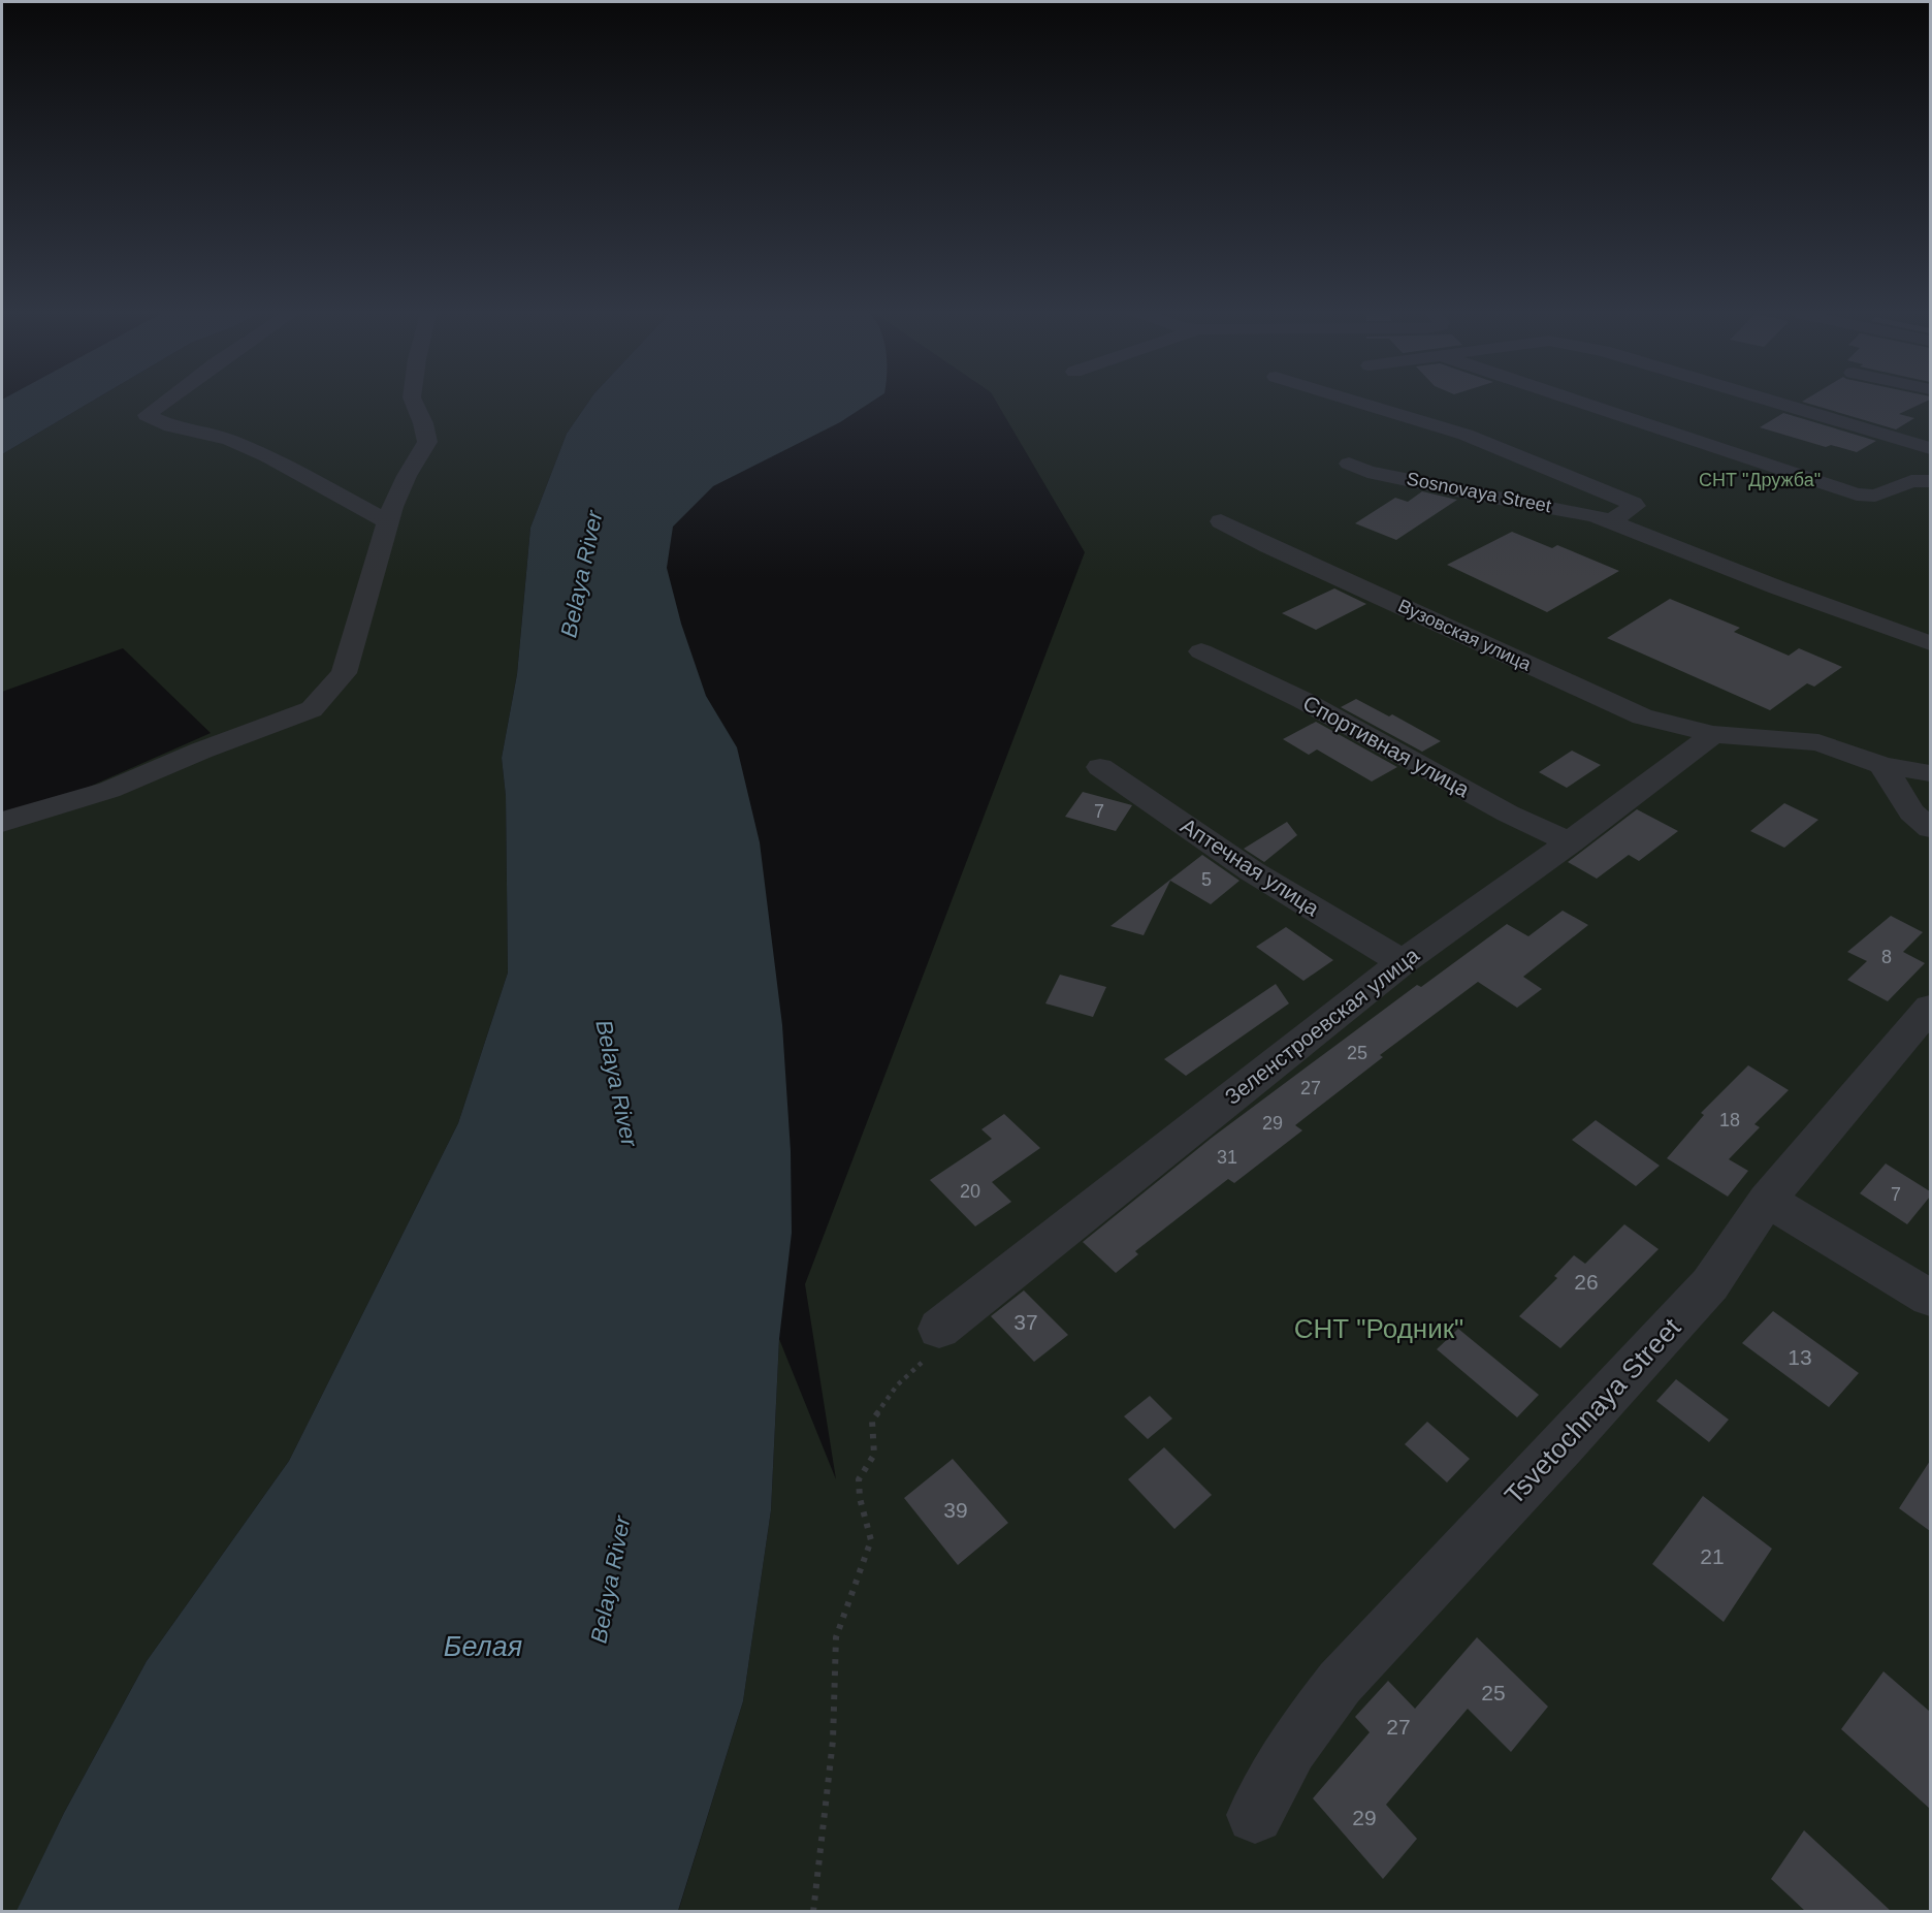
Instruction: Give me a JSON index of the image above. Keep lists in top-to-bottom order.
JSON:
{
  "streets": {
    "street": [
      "Sosnovaya Street",
      "Вузовская улица",
      "Спортивная улица",
      "Аптечная улица",
      "Зеленстроевская улица",
      "Tsvetochnaya Street"
    ]
  },
  "crossings": [
    ["Вузовская улица", "Зеленстроевская улица"],
    ["Спортивная улица", "Зеленстроевская улица"],
    ["Аптечная улица", "Зеленстроевская улица"]
  ],
  "water": ["Belaya River", "Белая"],
  "parks": ["СНТ \"Дружба\"", "СНТ \"Родник\""],
  "house_numbers": [
    "7",
    "5",
    "8",
    "25",
    "27",
    "18",
    "29",
    "31",
    "20",
    "7",
    "26",
    "37",
    "13",
    "39",
    "21",
    "25",
    "27",
    "29"
  ]
}
